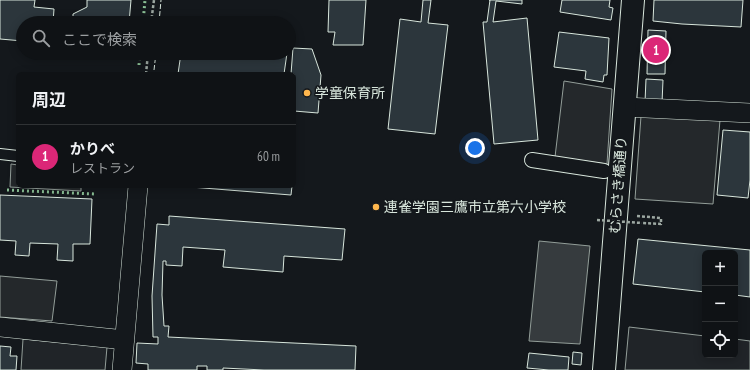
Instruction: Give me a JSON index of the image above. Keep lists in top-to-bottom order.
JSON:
{
  "streets": {
    "street": ["むらさき橋通り"]
  },
  "places": ["学童保育所", "連雀学園三鷹市立第六小学校"],
  "page": {
    "search": "ここで検索",
    "pins": "1",
    "heading": "周辺",
    "list": [
      {
        "mark": "1",
        "name": "かりべ",
        "note": "レストラン",
        "value": "60 m"
      }
    ],
    "map_buttons": ["+", "−"]
  }
}
